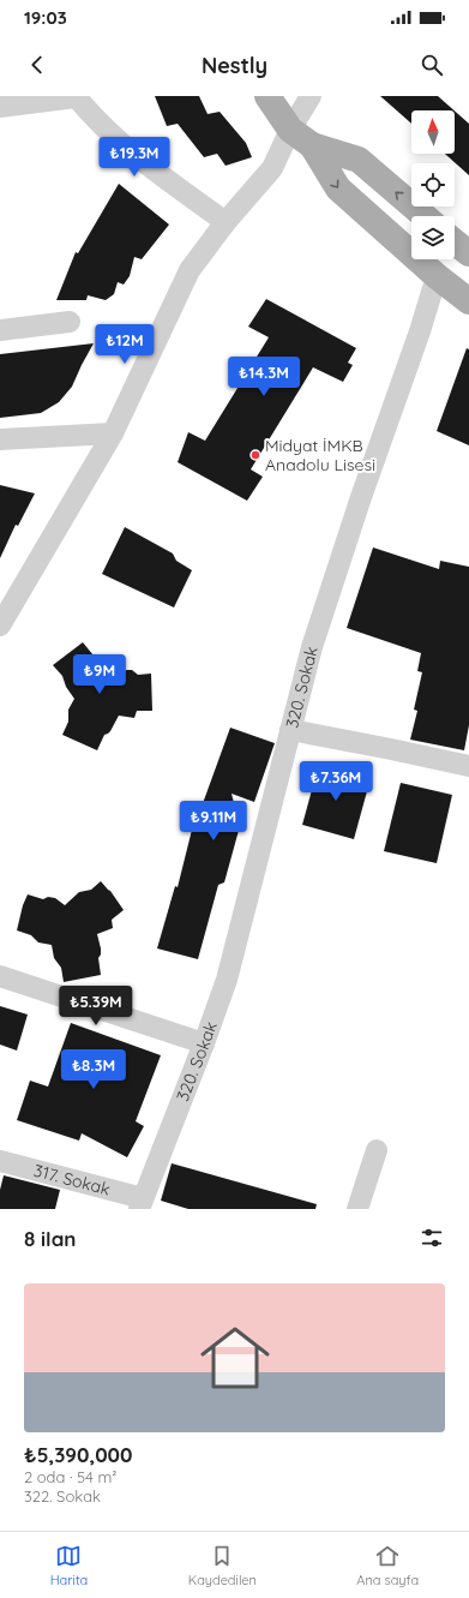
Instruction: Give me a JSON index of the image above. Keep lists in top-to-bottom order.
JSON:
{
  "streets": {
    "street": ["320. Sokak", "317. Sokak"]
  },
  "crossings": [
    ["320. Sokak", "317. Sokak"]
  ],
  "places": ["Midyat İMKB Anadolu Lisesi"],
  "north": "top",
  "page": {
    "status": "19:03",
    "header": "Nestly",
    "price": [
      "₺19.3M",
      "₺12M",
      "₺14.3M",
      "₺9M",
      "₺7.36M",
      "₺9.11M",
      "₺5.39M",
      "₺8.3M"
    ],
    "heading": "8 ilan",
    "list": [
      {
        "name": "₺5,390,000",
        "note": "2 oda · 54 m² · 322. Sokak"
      }
    ],
    "tabs": ["Harita", "Kaydedilen", "Ana sayfa"]
  }
}
